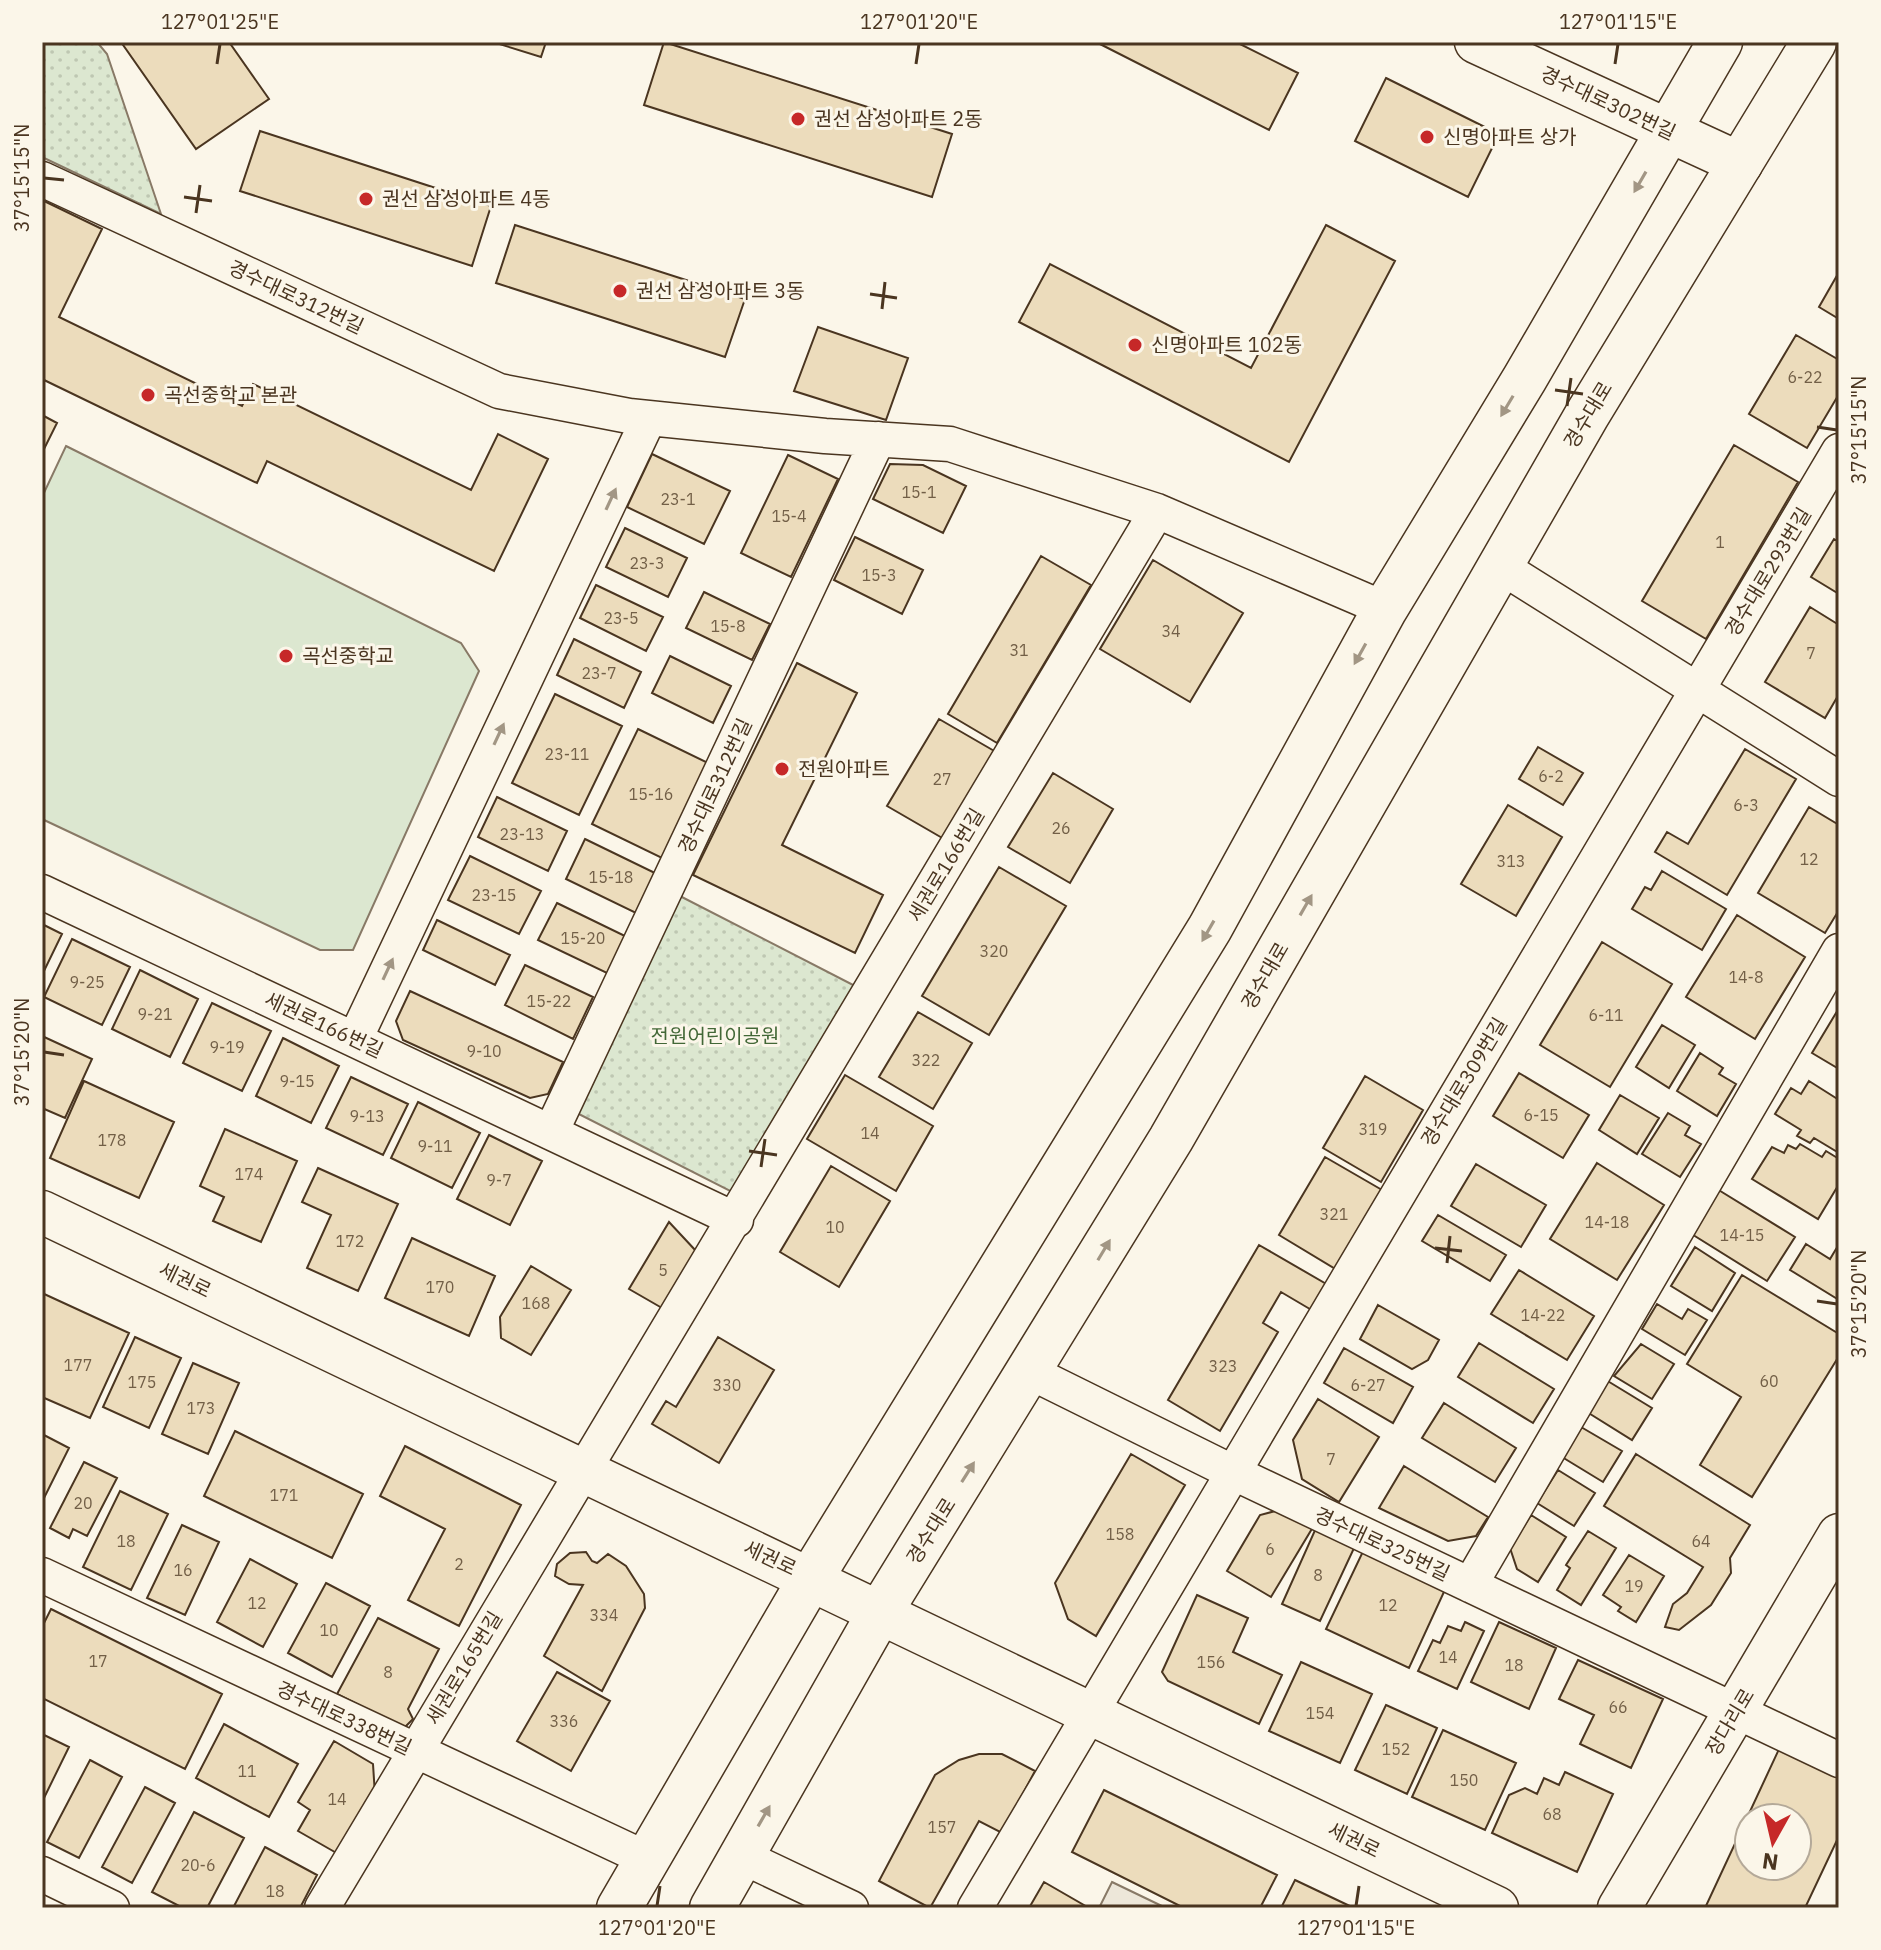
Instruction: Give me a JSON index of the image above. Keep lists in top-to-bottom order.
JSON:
{
  "streets": {
    "main road": ["경수대로"],
    "street": [
      "경수대로302번길",
      "경수대로312번길",
      "경수대로293번길",
      "세권로166번길",
      "경수대로309번길",
      "세권로",
      "경수대로325번길",
      "세권로165번길",
      "경수대로338번길",
      "장다리로"
    ]
  },
  "crossings": [
    ["경수대로302번길", "경수대로"],
    ["경수대로312번길", "세권로166번길"],
    ["경수대로", "세권로"],
    ["경수대로", "경수대로325번길"],
    ["경수대로293번길", "경수대로309번길"],
    ["세권로166번길", "세권로"],
    ["세권로166번길", "세권로165번길"],
    ["경수대로309번길", "세권로"],
    ["경수대로309번길", "경수대로325번길"],
    ["세권로", "세권로165번길"],
    ["경수대로325번길", "장다리로"],
    ["세권로165번길", "경수대로338번길"]
  ],
  "parks": ["전원어린이공원"],
  "places": [
    "권선 삼성아파트 2동",
    "신명아파트 상가",
    "권선 삼성아파트 4동",
    "권선 삼성아파트 3동",
    "신명아파트 102동",
    "곡선중학교 본관",
    "곡선중학교",
    "전원아파트"
  ],
  "house_numbers": [
    "6-22",
    "15-1",
    "23-1",
    "15-4",
    "1",
    "23-3",
    "15-3",
    "23-5",
    "15-8",
    "34",
    "31",
    "7",
    "23-7",
    "23-11",
    "6-2",
    "27",
    "15-16",
    "6-3",
    "26",
    "23-13",
    "12",
    "313",
    "15-18",
    "23-15",
    "15-20",
    "320",
    "14-8",
    "9-25",
    "15-22",
    "9-21",
    "6-11",
    "9-19",
    "9-10",
    "322",
    "9-15",
    "6-15",
    "9-13",
    "319",
    "14",
    "178",
    "9-11",
    "174",
    "9-7",
    "321",
    "14-18",
    "10",
    "14-15",
    "172",
    "5",
    "170",
    "168",
    "14-22",
    "177",
    "323",
    "60",
    "175",
    "330",
    "6-27",
    "173",
    "7",
    "171",
    "20",
    "158",
    "18",
    "64",
    "6",
    "2",
    "16",
    "8",
    "19",
    "12",
    "12",
    "334",
    "10",
    "14",
    "17",
    "156",
    "18",
    "8",
    "66",
    "154",
    "336",
    "152",
    "11",
    "150",
    "14",
    "68",
    "157",
    "20-6",
    "18"
  ],
  "north": "bottom",
  "coordinates": [
    "127°01'25\"E",
    "127°01'20\"E",
    "127°01'15\"E",
    "37°15'15\"N",
    "37°15'20\"N"
  ]
}
